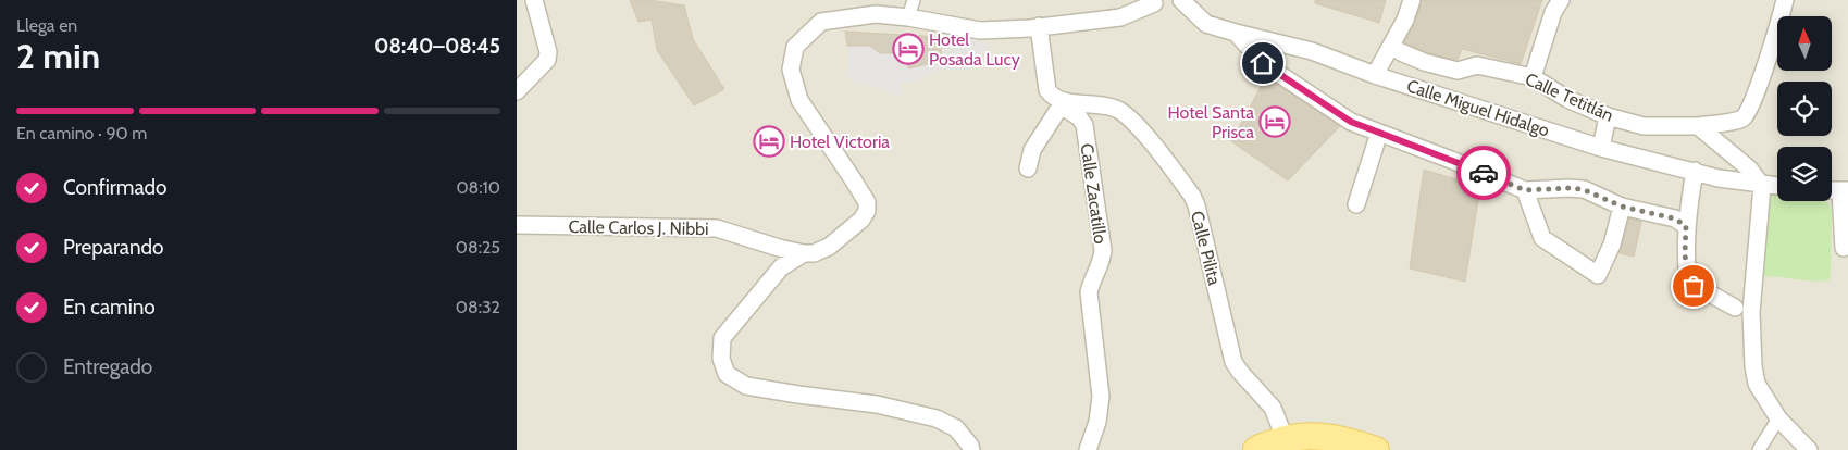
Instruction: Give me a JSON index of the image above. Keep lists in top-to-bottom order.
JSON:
{
  "streets": {
    "street": [
      "Calle Tetitlán",
      "Calle Miguel Hidalgo",
      "Calle Zacatillo",
      "Calle Carlos J. Nibbi",
      "Calle Pilita"
    ]
  },
  "crossings": [
    ["Calle Zacatillo", "Calle Pilita"]
  ],
  "places": {
    "hotel": ["Hotel Posada Lucy", "Hotel Santa Prisca", "Hotel Victoria"]
  },
  "north": "top",
  "page": {
    "heading": ["2 min", "Llega en", "08:40–08:45"],
    "bar": "En camino · 90 m",
    "list": [
      ["Confirmado", "08:10"],
      ["Preparando", "08:25"],
      ["En camino", "08:32"],
      "Entregado"
    ]
  }
}
